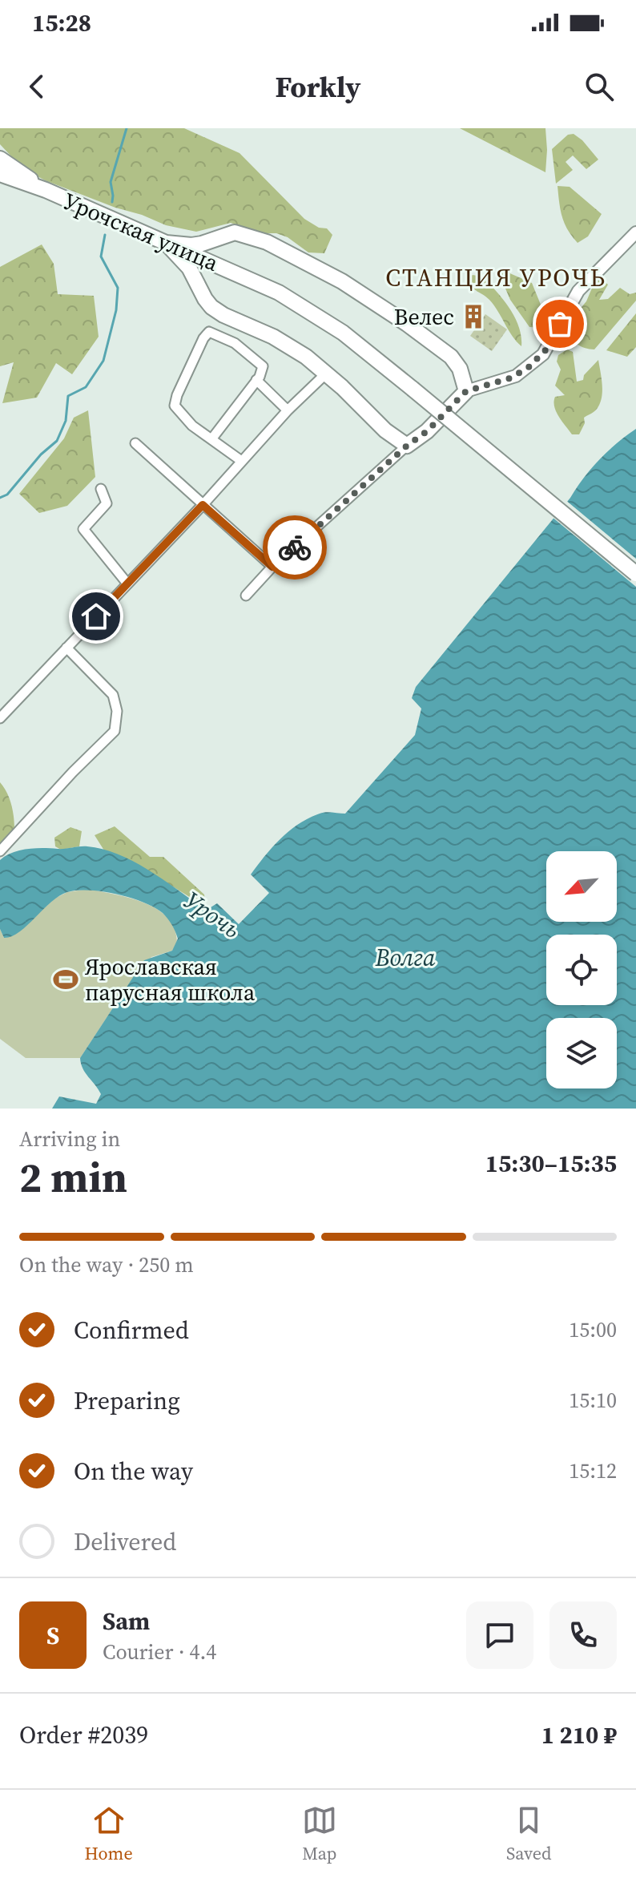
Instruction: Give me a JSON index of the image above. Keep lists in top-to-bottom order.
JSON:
{
  "streets": {
    "main road": ["Урочская улица"]
  },
  "districts": ["СТАНЦИЯ УРОЧЬ"],
  "water": ["Урочь", "Волга"],
  "places": {
    "building": ["Велес"],
    "sports": ["Ярославская парусная школа"]
  },
  "north": "bottom left",
  "page": {
    "status": "15:28",
    "header": "Forkly",
    "heading": ["2 min", "Arriving in", "15:30–15:35"],
    "panel": [
      "Sam",
      "Courier · 4.4",
      "Order #2039",
      "1 210 ₽"
    ],
    "bar": "On the way · 250 m",
    "list": [
      ["Confirmed", "15:00"],
      ["Preparing", "15:10"],
      ["On the way", "15:12"],
      "Delivered"
    ],
    "round": "S",
    "tabs": ["Home", "Map", "Saved"]
  }
}
